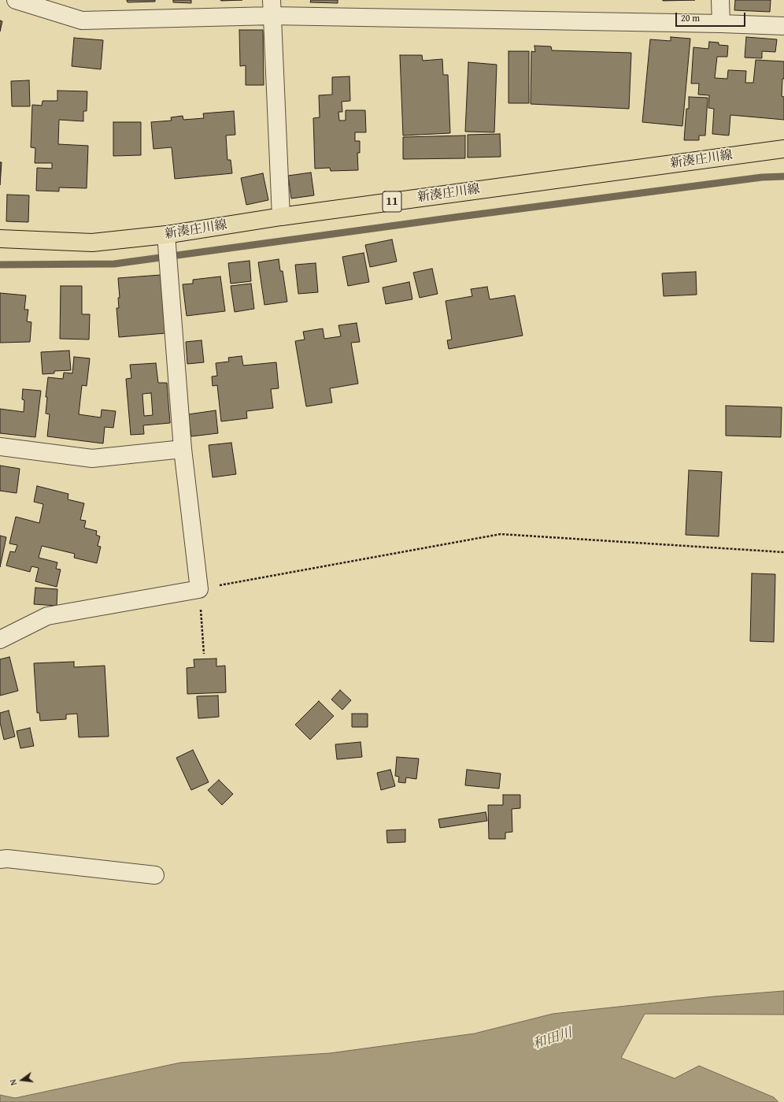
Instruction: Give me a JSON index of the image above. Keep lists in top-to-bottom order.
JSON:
{
  "streets": {
    "main road": ["新湊庄川線", "11"]
  },
  "water": ["和田川"],
  "scale_bar": "20 m",
  "north": "left"
}
